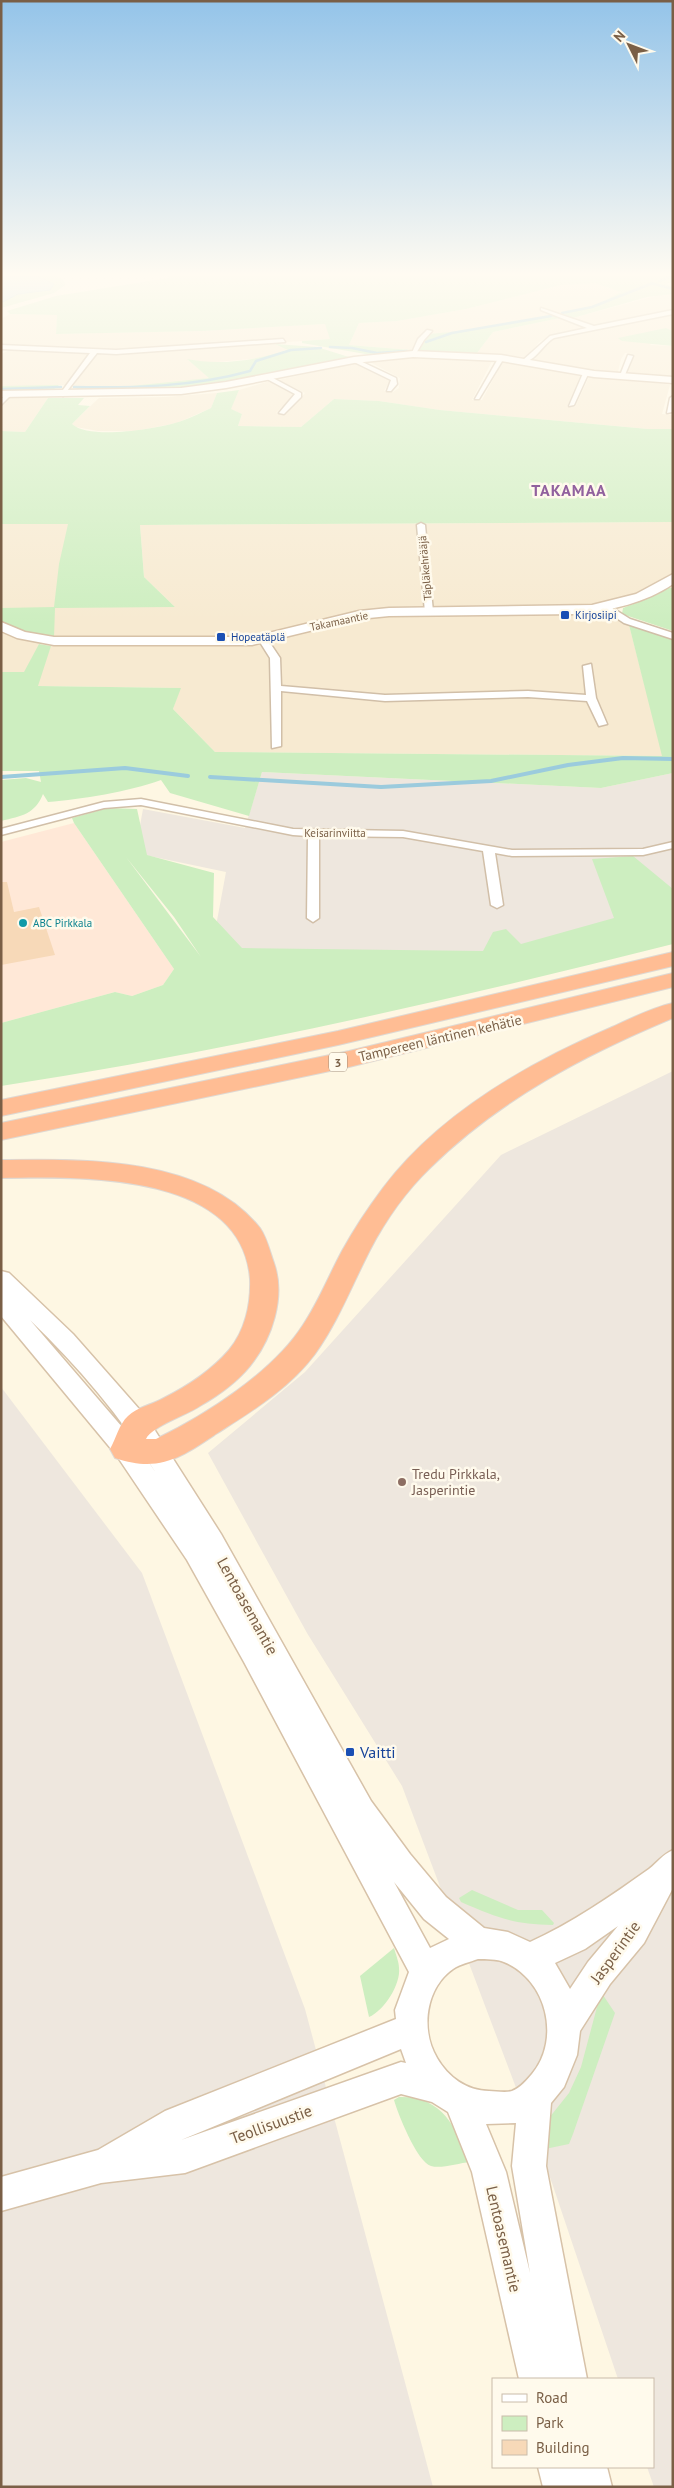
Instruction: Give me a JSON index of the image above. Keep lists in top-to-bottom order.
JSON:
{
  "streets": {
    "highway": ["Tampereen läntinen kehätie", "3"],
    "street": [
      "Täpläkehrääjä",
      "Takamaantie",
      "Keisarinviitta",
      "Lentoasemantie",
      "Jasperintie",
      "Teollisuustie"
    ]
  },
  "crossings": [
    ["Täpläkehrääjä", "Takamaantie"],
    ["Lentoasemantie", "Jasperintie"],
    ["Lentoasemantie", "Teollisuustie"],
    ["Jasperintie", "Teollisuustie"]
  ],
  "districts": ["TAKAMAA"],
  "places": {
    "transit": ["Kirjosiipi", "Hopeatäplä", "Vaitti"],
    "other": ["ABC Pirkkala", "Tredu Pirkkala, Jasperintie"]
  },
  "legend": ["Road", "Park", "Building"],
  "north": "top left"
}
